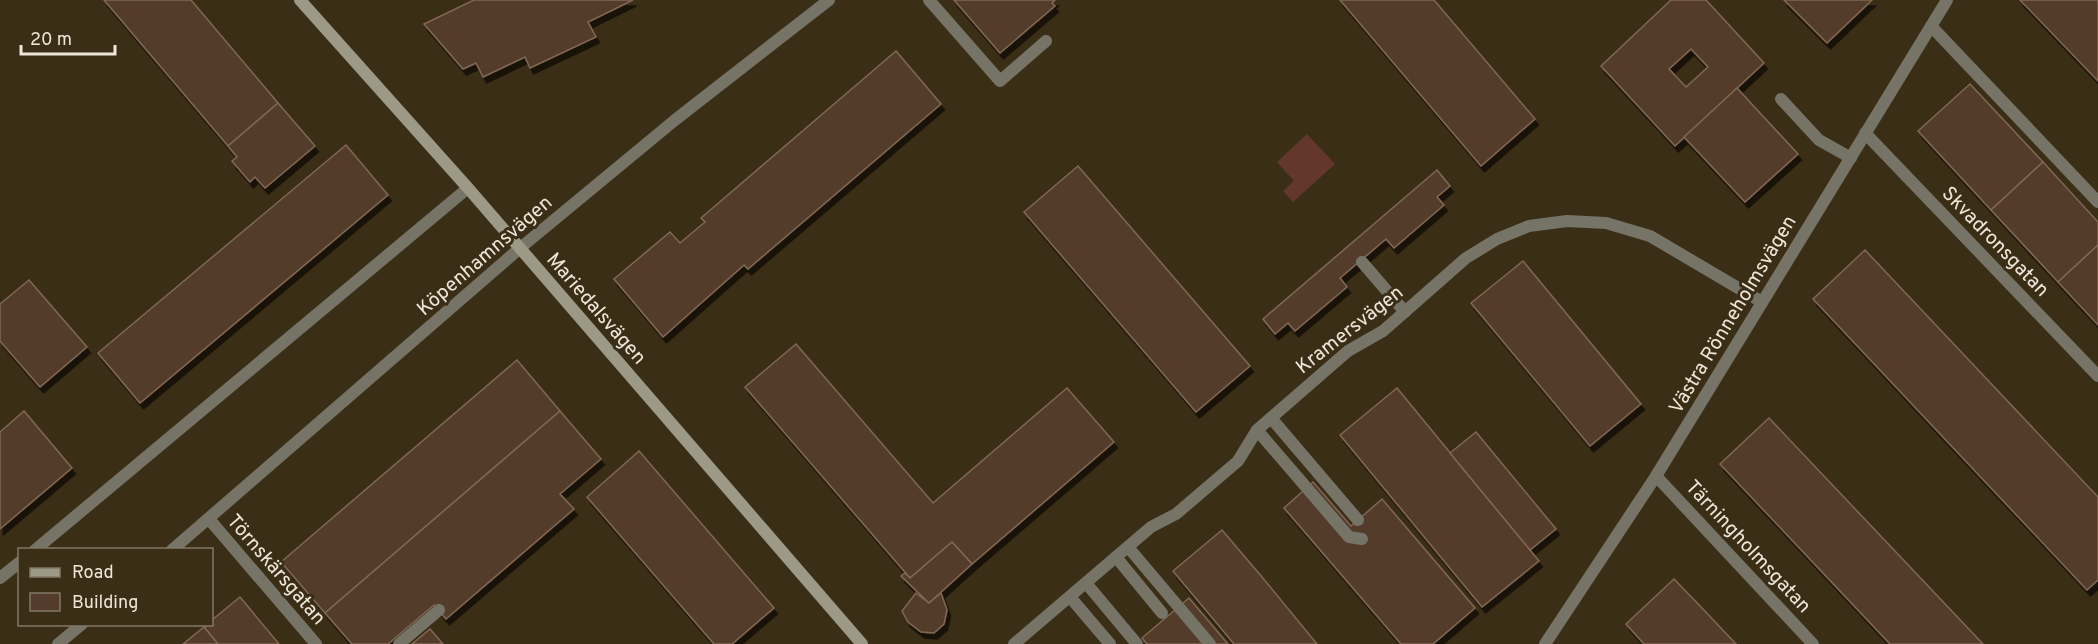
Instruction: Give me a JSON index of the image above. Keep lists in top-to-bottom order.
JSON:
{
  "streets": {
    "main road": ["Mariedalsvägen"],
    "street": [
      "Skvadronsgatan",
      "Köpenhamnsvägen",
      "Västra Rönneholmsvägen",
      "Kramersvägen",
      "Tärningholmsgatan",
      "Törnskärsgatan"
    ]
  },
  "crossings": [
    ["Skvadronsgatan", "Västra Rönneholmsvägen"],
    ["Köpenhamnsvägen", "Mariedalsvägen"],
    ["Köpenhamnsvägen", "Törnskärsgatan"],
    ["Västra Rönneholmsvägen", "Kramersvägen"],
    ["Västra Rönneholmsvägen", "Tärningholmsgatan"]
  ],
  "legend": ["Road", "Building"],
  "scale_bar": "20 m"
}
